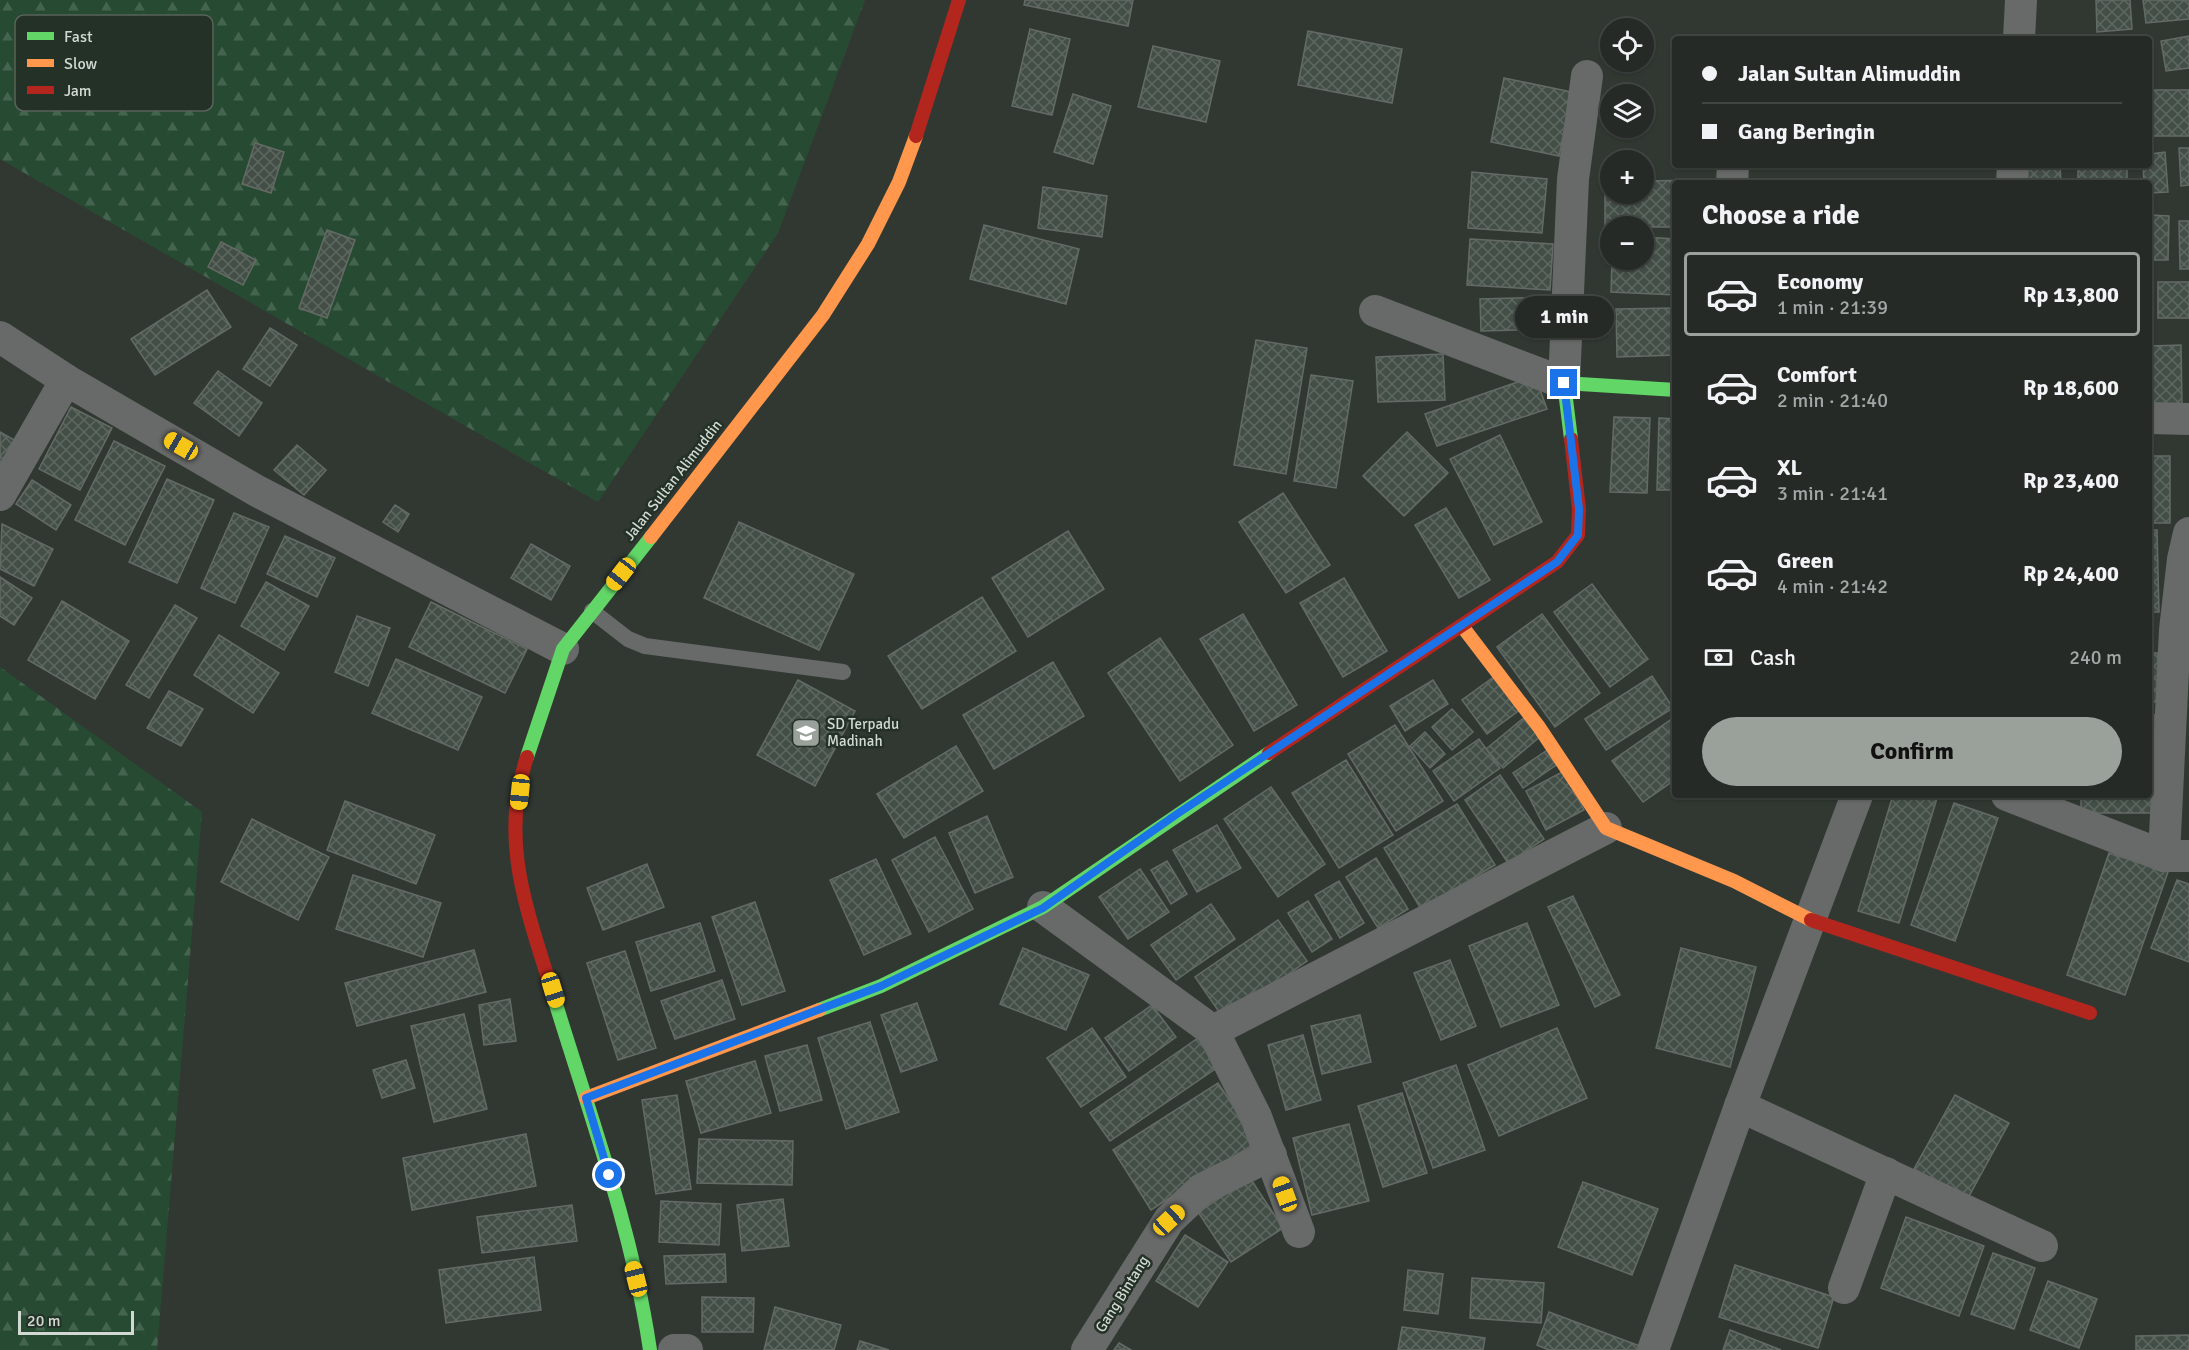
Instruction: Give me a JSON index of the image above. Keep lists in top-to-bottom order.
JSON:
{
  "streets": {
    "street": ["Jalan Sultan Alimuddin", "Gang Bintang"]
  },
  "places": {
    "school or university": ["SD Terpadu Madinah"]
  },
  "legend": ["Fast", "Slow", "Jam"],
  "scale_bar": "20 m",
  "page": {
    "map_buttons": ["+", "−"],
    "banner": ["Jalan Sultan Alimuddin", "Gang Beringin"],
    "heading": "Choose a ride",
    "list": [
      {
        "name": "Economy",
        "note": "1 min · 21:39",
        "value": "Rp 13,800"
      },
      {
        "name": "Comfort",
        "note": "2 min · 21:40",
        "value": "Rp 18,600"
      },
      {
        "name": "XL",
        "note": "3 min · 21:41",
        "value": "Rp 23,400"
      },
      {
        "name": "Green",
        "note": "4 min · 21:42",
        "value": "Rp 24,400"
      }
    ],
    "bubble": "1 min",
    "pay": ["Cash", "240 m"],
    "buttons": "Confirm",
    "scale": "20 m"
  }
}
